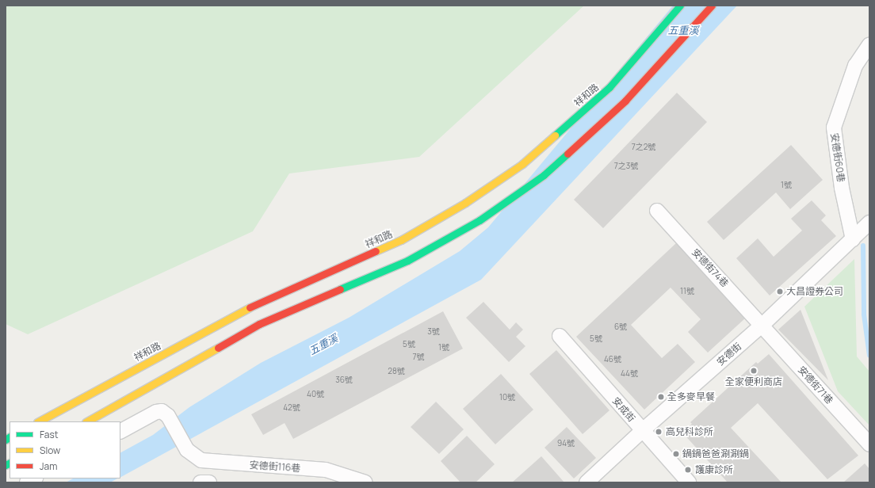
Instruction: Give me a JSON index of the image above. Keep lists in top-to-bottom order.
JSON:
{
  "streets": {
    "main road": ["祥和路"],
    "street": [
      "安德街60巷",
      "安德街74巷",
      "安德街",
      "安德街71巷",
      "安成街",
      "安德街116巷"
    ]
  },
  "crossings": [
    ["安德街60巷", "安德街"],
    ["安德街74巷", "安德街"],
    ["安德街74巷", "安德街71巷"],
    ["安德街", "安德街71巷"],
    ["安德街", "安成街"]
  ],
  "water": ["五重溪"],
  "places": [
    "大昌證券公司",
    "全家便利商店",
    "全多麥早餐",
    "高兒科診所",
    "鍋鍋爸爸涮涮鍋",
    "護康診所"
  ],
  "house_numbers": [
    "7之2號",
    "7之3號",
    "1號",
    "11號",
    "6號",
    "3號",
    "5號",
    "5號",
    "1號",
    "7號",
    "46號",
    "28號",
    "44號",
    "36號",
    "40號",
    "10號",
    "42號",
    "94號"
  ],
  "legend": ["Fast", "Slow", "Jam"]
}
